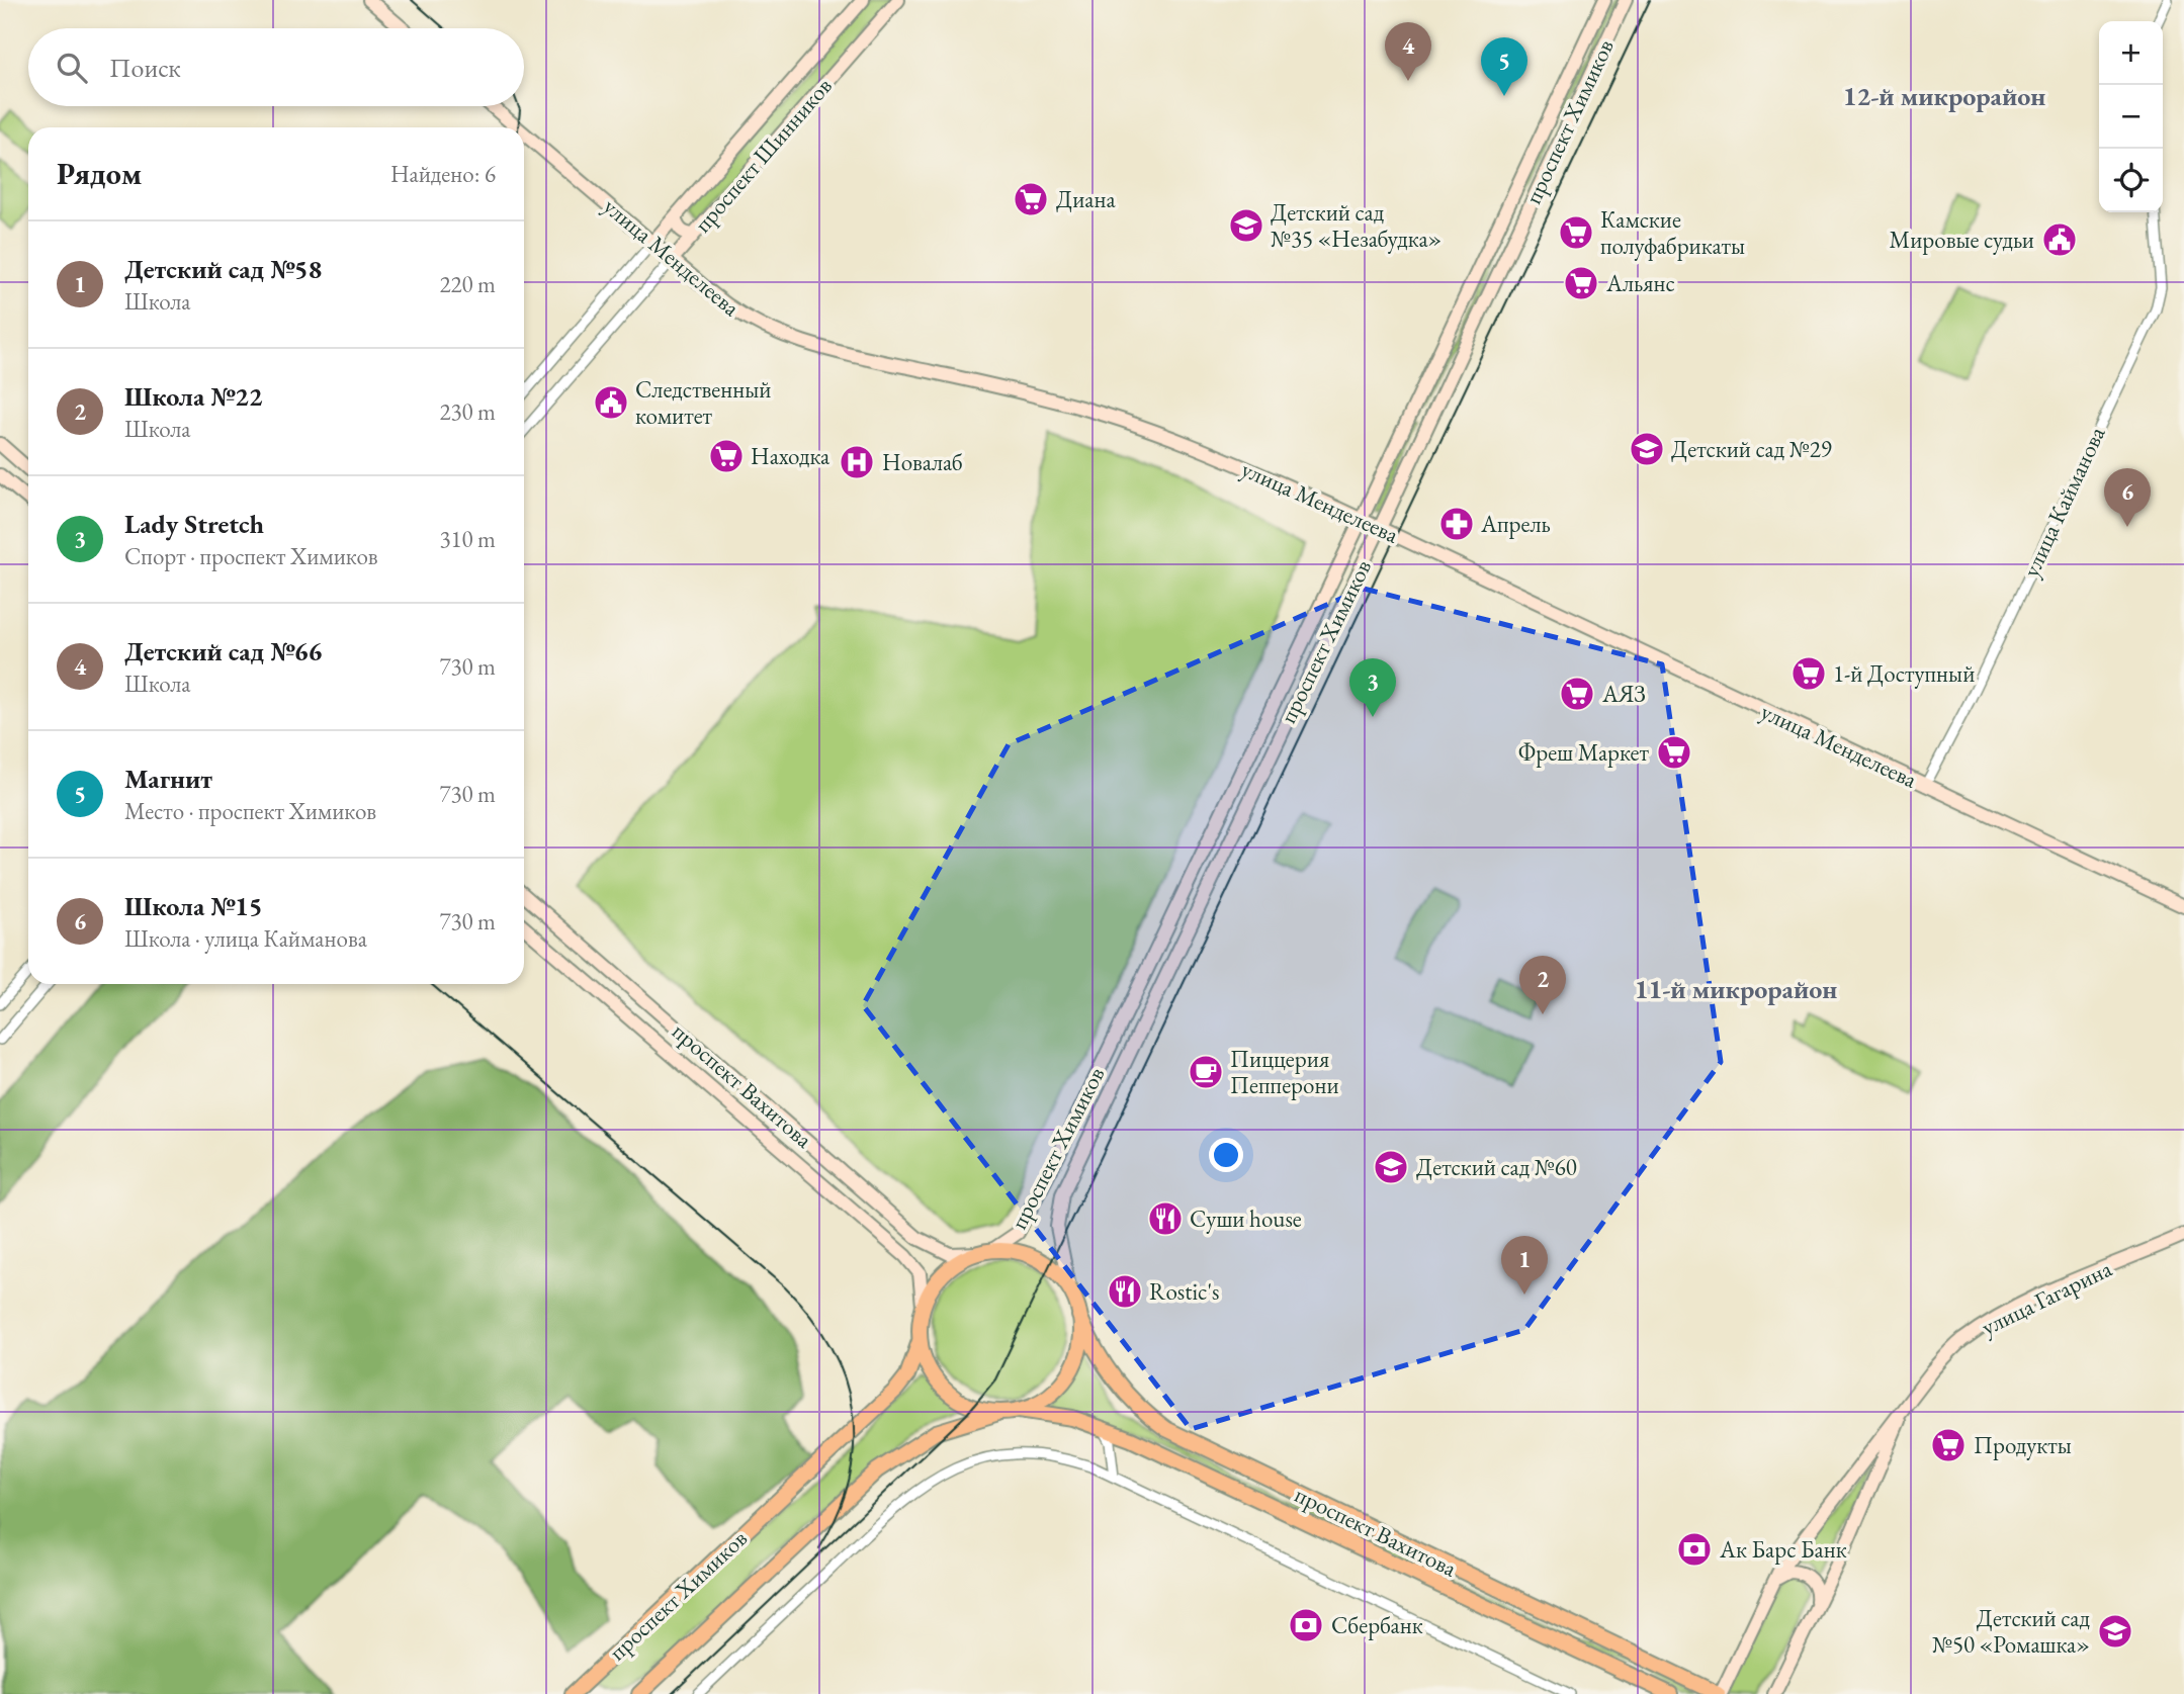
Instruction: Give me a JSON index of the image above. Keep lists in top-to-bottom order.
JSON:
{
  "streets": {
    "main road": [
      "проспект Химиков",
      "проспект Шинников",
      "улица Менделеева",
      "проспект Вахитова",
      "улица Гагарина"
    ],
    "street": ["улица Кайманова"]
  },
  "crossings": [
    ["проспект Химиков", "улица Менделеева"],
    ["проспект Химиков", "проспект Вахитова"],
    ["проспект Шинников", "улица Менделеева"],
    ["улица Менделеева", "улица Кайманова"],
    ["проспект Вахитова", "улица Гагарина"]
  ],
  "districts": ["12-й микрорайон", "11-й микрорайон"],
  "places": {
    "supermarket": [
      "Диана",
      "Камские полуфабрикаты",
      "Альянс",
      "Находка",
      "1-й Доступный",
      "АЯЗ",
      "Фреш Маркет",
      "Продукты"
    ],
    "school or university": [
      "Детский сад №35 «Незабудка»",
      "Детский сад №29",
      "Детский сад №60",
      "Детский сад №50 «Ромашка»"
    ],
    "public building": ["Мировые судьи", "Следственный комитет"],
    "hospital": ["Новалаб"],
    "pharmacy": ["Апрель"],
    "cafe": ["Пиццерия Пепперони"],
    "restaurant": ["Суши house", "Rostic's"],
    "bank": ["Ак Барс Банк", "Сбербанк"]
  },
  "page": {
    "map_buttons": ["+", "−"],
    "pins": [
      "4",
      "5",
      "6",
      "3",
      "2",
      "1"
    ],
    "search": "Поиск",
    "heading": ["Рядом", "Найдено: 6"],
    "list": [
      {
        "mark": "1",
        "name": "Детский сад №58",
        "note": "Школа",
        "value": "220 m"
      },
      {
        "mark": "2",
        "name": "Школа №22",
        "note": "Школа",
        "value": "230 m"
      },
      {
        "mark": "3",
        "name": "Lady Stretch",
        "note": "Спорт · проспект Химиков",
        "value": "310 m"
      },
      {
        "mark": "4",
        "name": "Детский сад №66",
        "note": "Школа",
        "value": "730 m"
      },
      {
        "mark": "5",
        "name": "Магнит",
        "note": "Место · проспект Химиков",
        "value": "730 m"
      },
      {
        "mark": "6",
        "name": "Школа №15",
        "note": "Школа · улица Кайманова",
        "value": "730 m"
      }
    ]
  }
}
